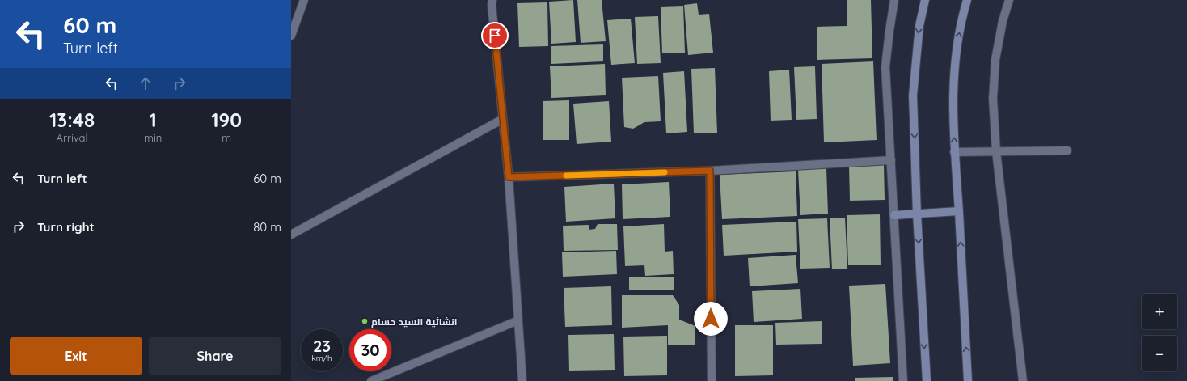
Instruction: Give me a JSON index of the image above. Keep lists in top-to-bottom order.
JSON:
{
  "places": ["انشائية السيد حسام"],
  "page": {
    "turn": ["60 m", "Turn left"],
    "eta": [
      "13:48",
      "Arrival",
      "1",
      "min",
      "190",
      "m"
    ],
    "list": [
      {
        "name": "Turn left",
        "value": "60 m"
      },
      {
        "name": "Turn right",
        "value": "80 m"
      }
    ],
    "map_buttons": ["+", "−"],
    "speed": "23 km/h",
    "limit": "30",
    "buttons": ["Exit", "Share"]
  }
}
